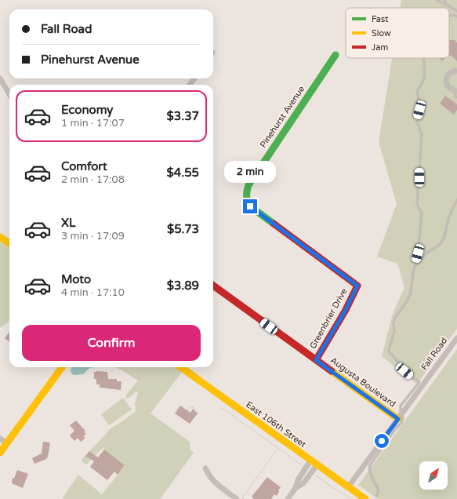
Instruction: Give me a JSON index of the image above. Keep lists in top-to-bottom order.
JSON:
{
  "streets": {
    "street": [
      "Pinehurst Avenue",
      "Greenbrier Drive",
      "Fall Road",
      "Augusta Boulevard",
      "East 106th Street"
    ]
  },
  "crossings": [
    ["Pinehurst Avenue", "Greenbrier Drive"],
    ["Greenbrier Drive", "Augusta Boulevard"],
    ["Fall Road", "Augusta Boulevard"],
    ["Fall Road", "East 106th Street"]
  ],
  "legend": ["Fast", "Slow", "Jam"],
  "north": "top right",
  "page": {
    "banner": ["Fall Road", "Pinehurst Avenue"],
    "list": [
      {
        "name": "Economy",
        "note": "1 min · 17:07",
        "value": "$3.37"
      },
      {
        "name": "Comfort",
        "note": "2 min · 17:08",
        "value": "$4.55"
      },
      {
        "name": "XL",
        "note": "3 min · 17:09",
        "value": "$5.73"
      },
      {
        "name": "Moto",
        "note": "4 min · 17:10",
        "value": "$3.89"
      }
    ],
    "bubble": "2 min",
    "buttons": "Confirm"
  }
}
